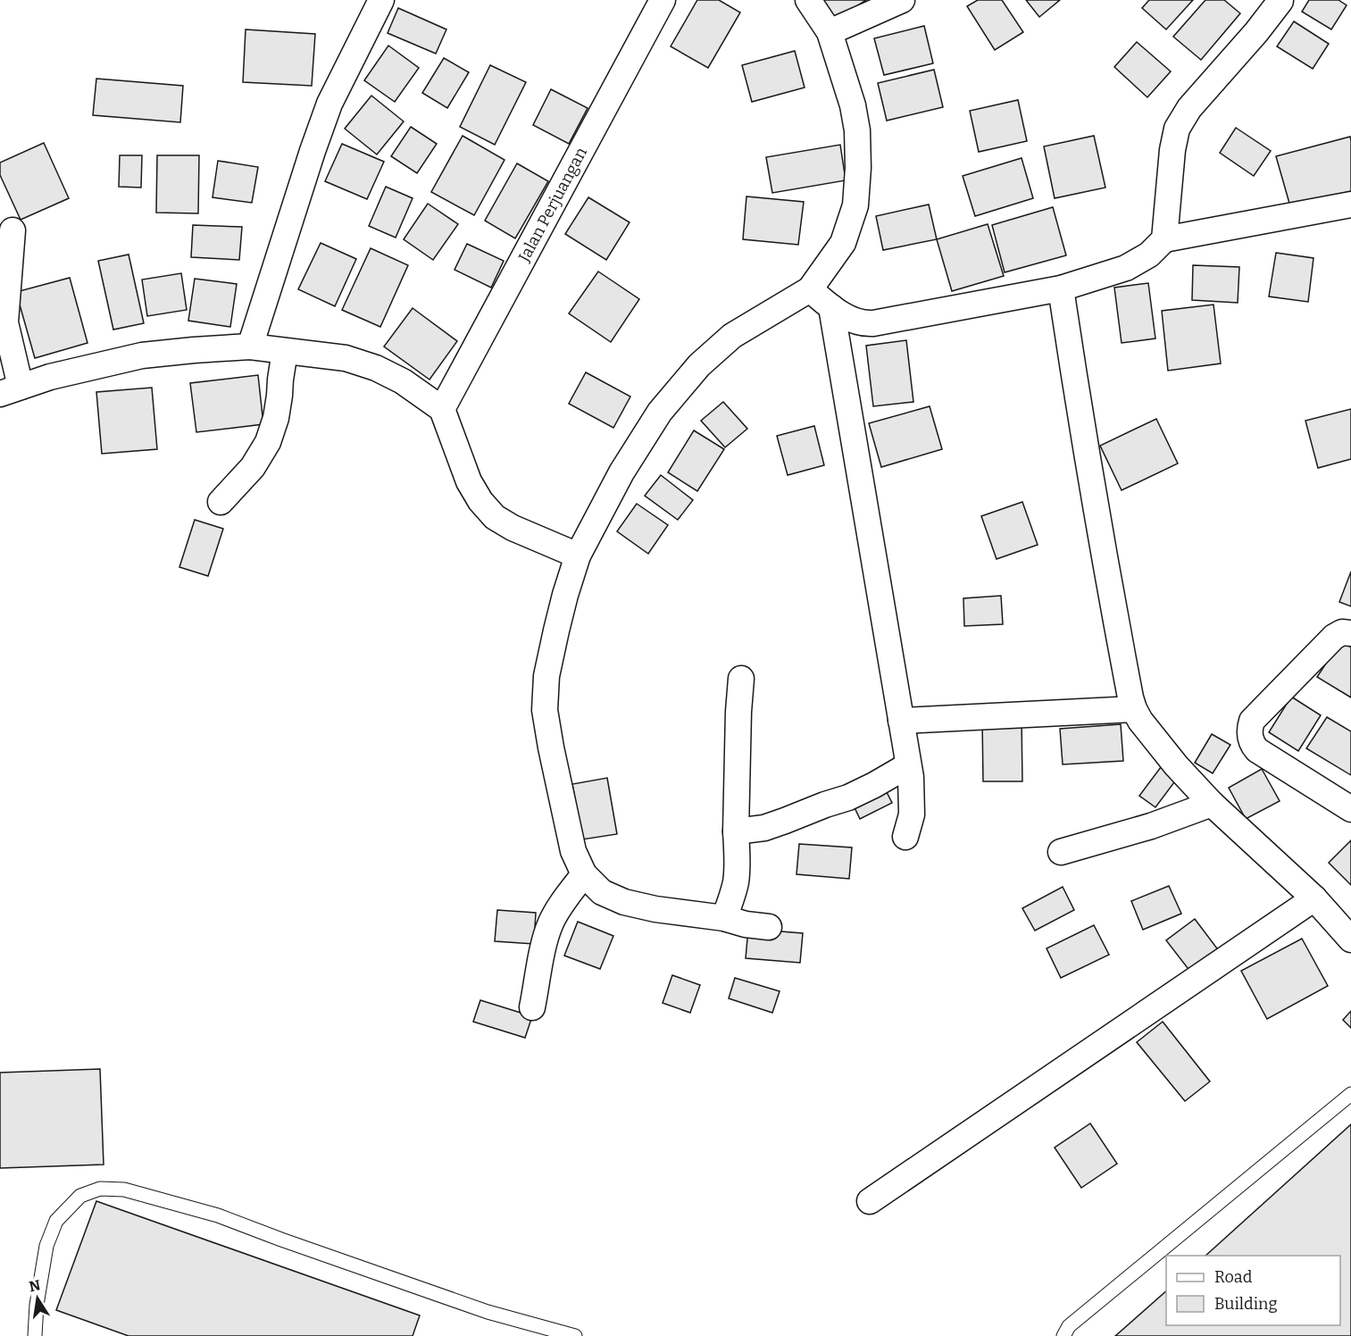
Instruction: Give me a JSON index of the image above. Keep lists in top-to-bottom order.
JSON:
{
  "streets": {
    "street": ["Jalan Perjuangan"]
  },
  "legend": ["Road", "Building"],
  "north": "top"
}
